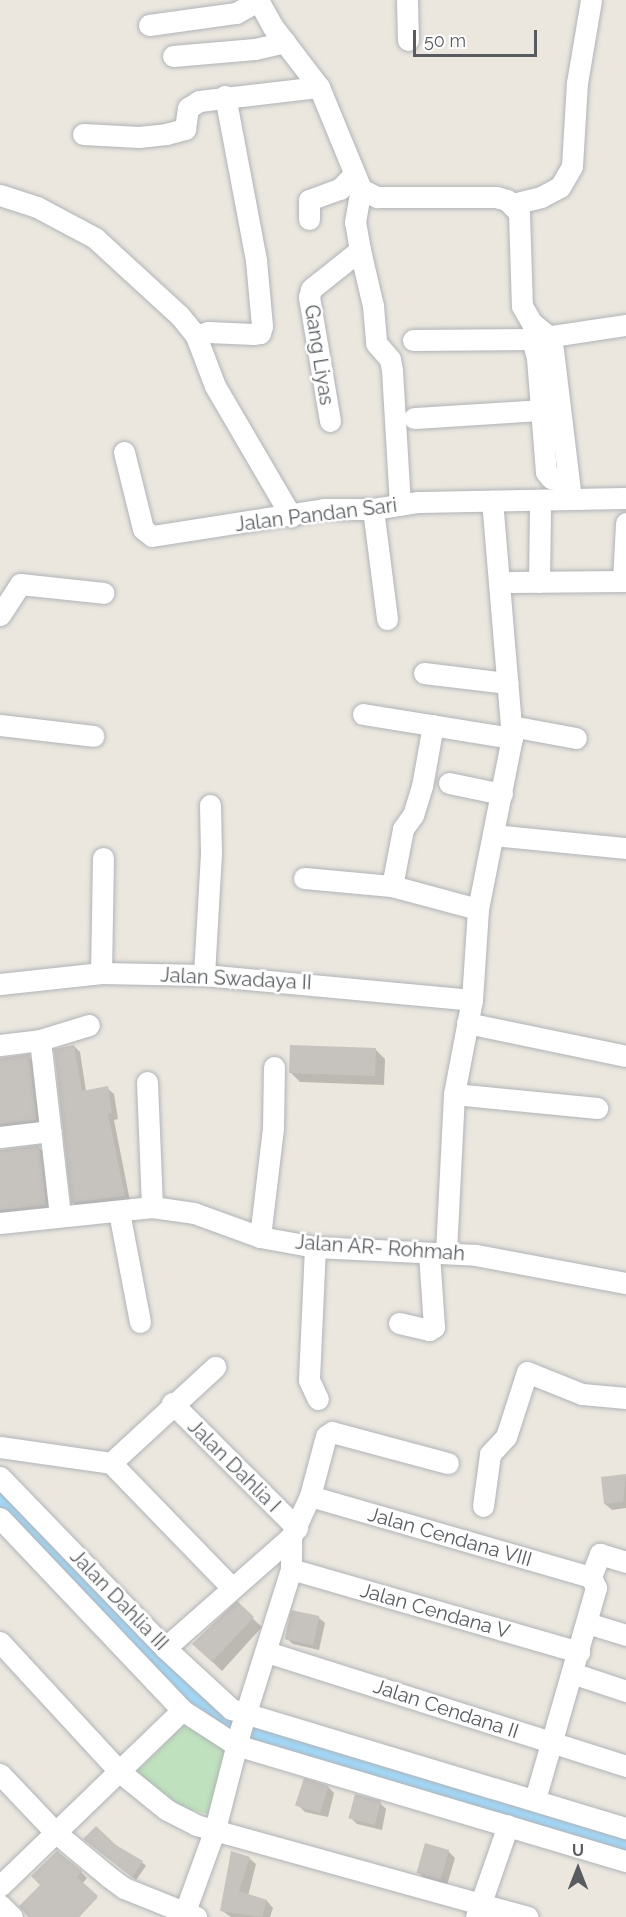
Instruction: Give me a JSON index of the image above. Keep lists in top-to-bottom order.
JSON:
{
  "streets": {
    "street": [
      "Gang Liyas",
      "Jalan Pandan Sari",
      "Jalan Swadaya II",
      "Jalan AR- Rohmah",
      "Jalan Dahlia I",
      "Jalan Cendana VIII",
      "Jalan Dahlia III",
      "Jalan Cendana V",
      "Jalan Cendana II"
    ]
  },
  "scale_bar": "50 m",
  "north": "top"
}
